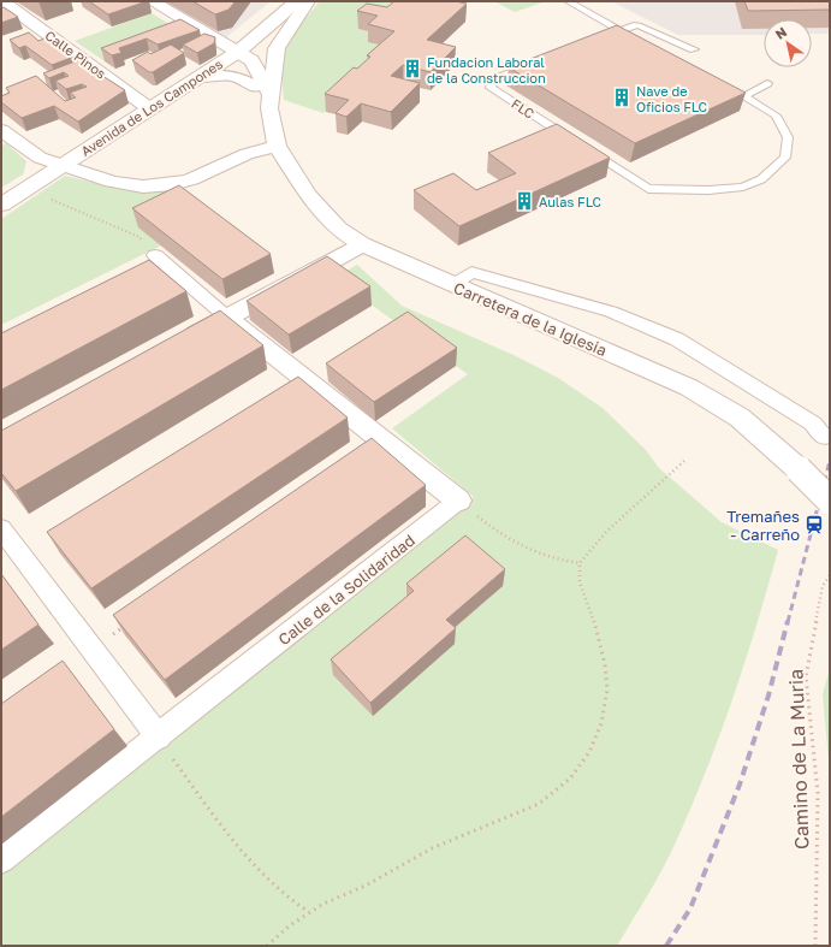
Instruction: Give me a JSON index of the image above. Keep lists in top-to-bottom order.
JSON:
{
  "streets": {
    "street": [
      "Calle Pinos",
      "Avenida de Los Campones",
      "Carretera de la Iglesia",
      "Calle de la Solidaridad"
    ],
    "lane": ["FLC"],
    "path": ["Camino de La Muria"]
  },
  "crossings": [
    ["Calle Pinos", "Avenida de Los Campones"],
    ["Avenida de Los Campones", "Carretera de la Iglesia"]
  ],
  "places": {
    "building": ["Fundacion Laboral de la Construccion", "Nave de Oficios FLC", "Aulas FLC"],
    "station": ["Tremañes - Carreño"]
  },
  "north": "top left"
}
